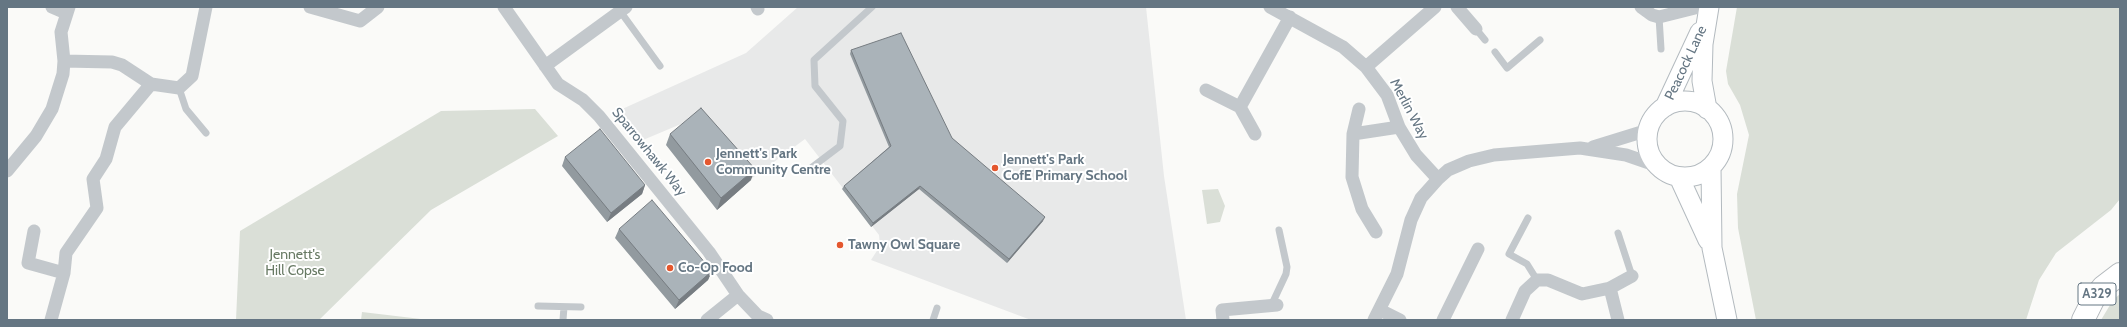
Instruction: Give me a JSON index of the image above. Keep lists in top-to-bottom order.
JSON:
{
  "streets": {
    "highway": ["A329"],
    "street": ["Peacock Lane", "Merlin Way", "Sparrowhawk Way"]
  },
  "parks": ["Jennett's Hill Copse"],
  "places": [
    "Jennett's Park Community Centre",
    "Jennett's Park CofE Primary School",
    "Tawny Owl Square",
    "Co-Op Food"
  ]
}
